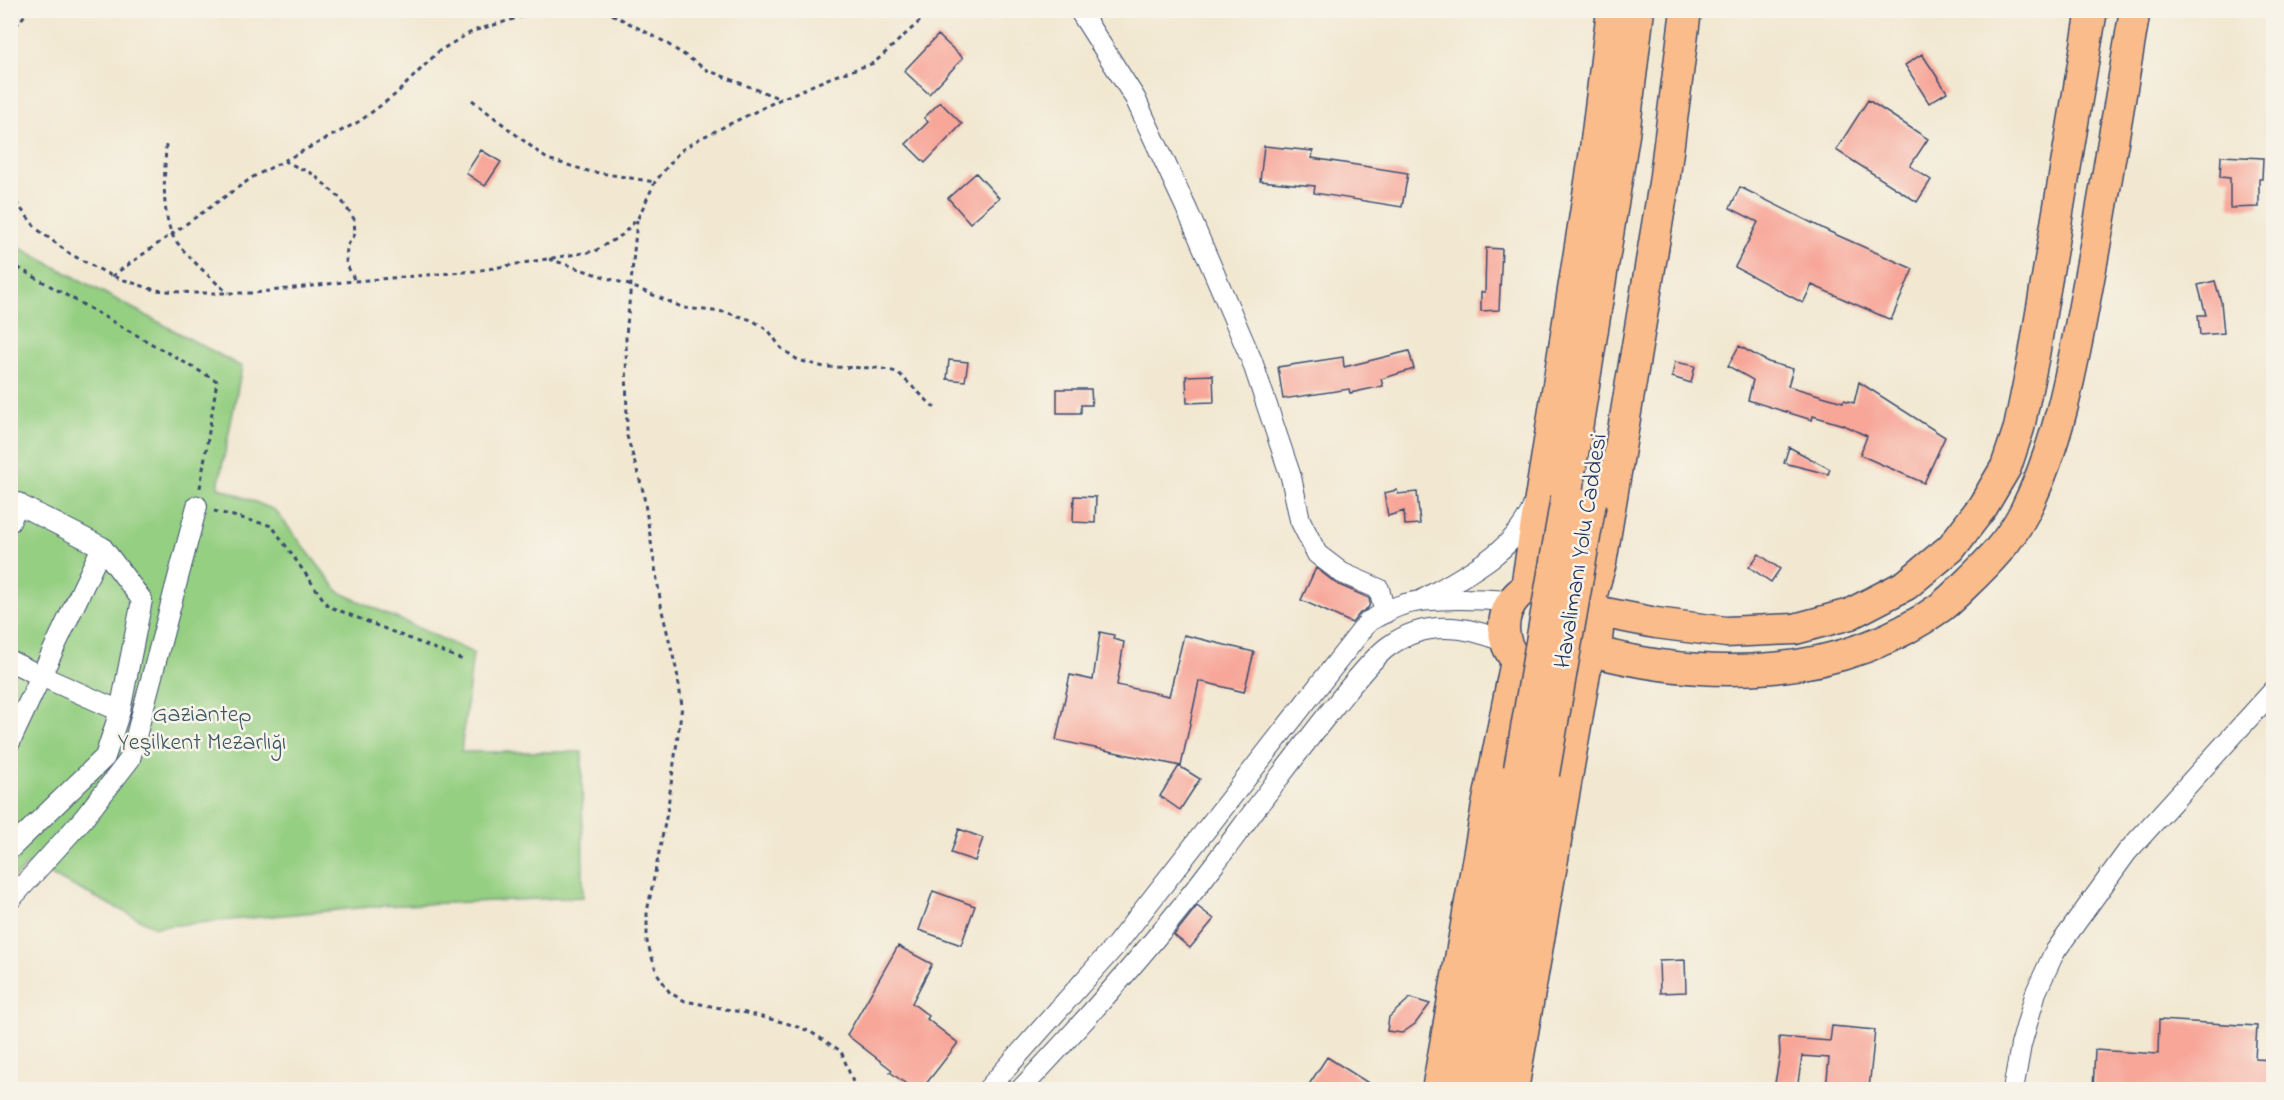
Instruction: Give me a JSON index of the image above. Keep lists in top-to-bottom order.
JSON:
{
  "streets": {
    "highway": ["Havalimanı Yolu Caddesi"]
  },
  "parks": ["Gaziantep Yeşilkent Mezarlığı"]
}
